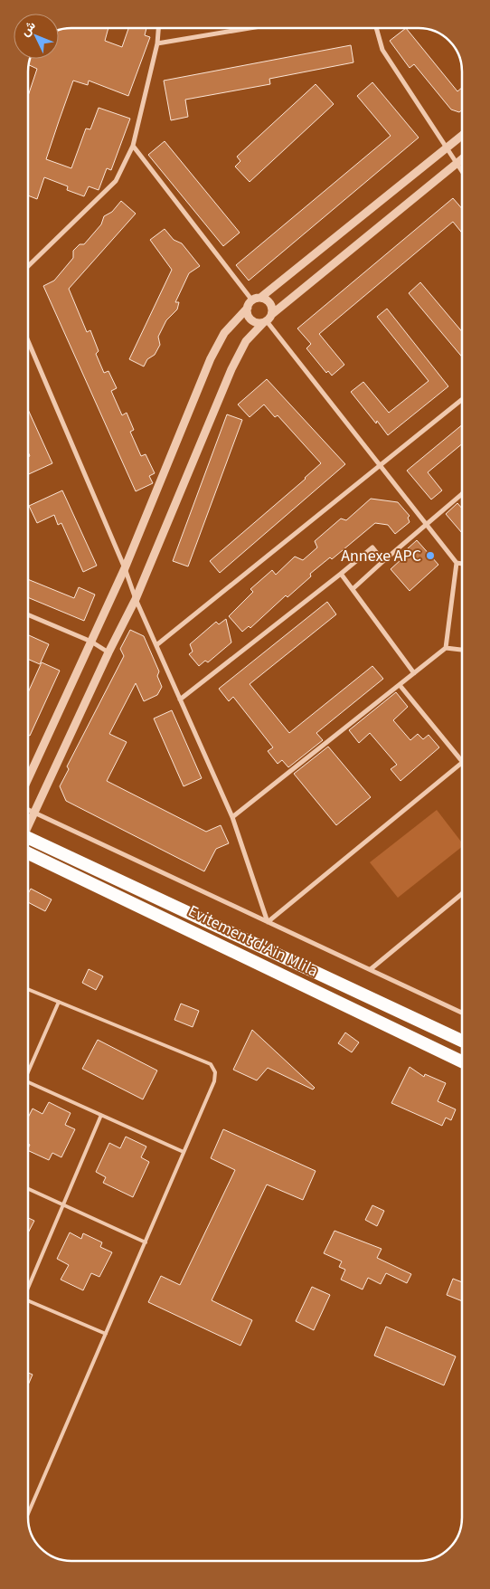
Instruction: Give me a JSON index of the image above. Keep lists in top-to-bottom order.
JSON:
{
  "streets": {
    "highway": ["Evitement d'Ain Mlila"]
  },
  "places": ["Annexe APC"],
  "north": "top left"
}
